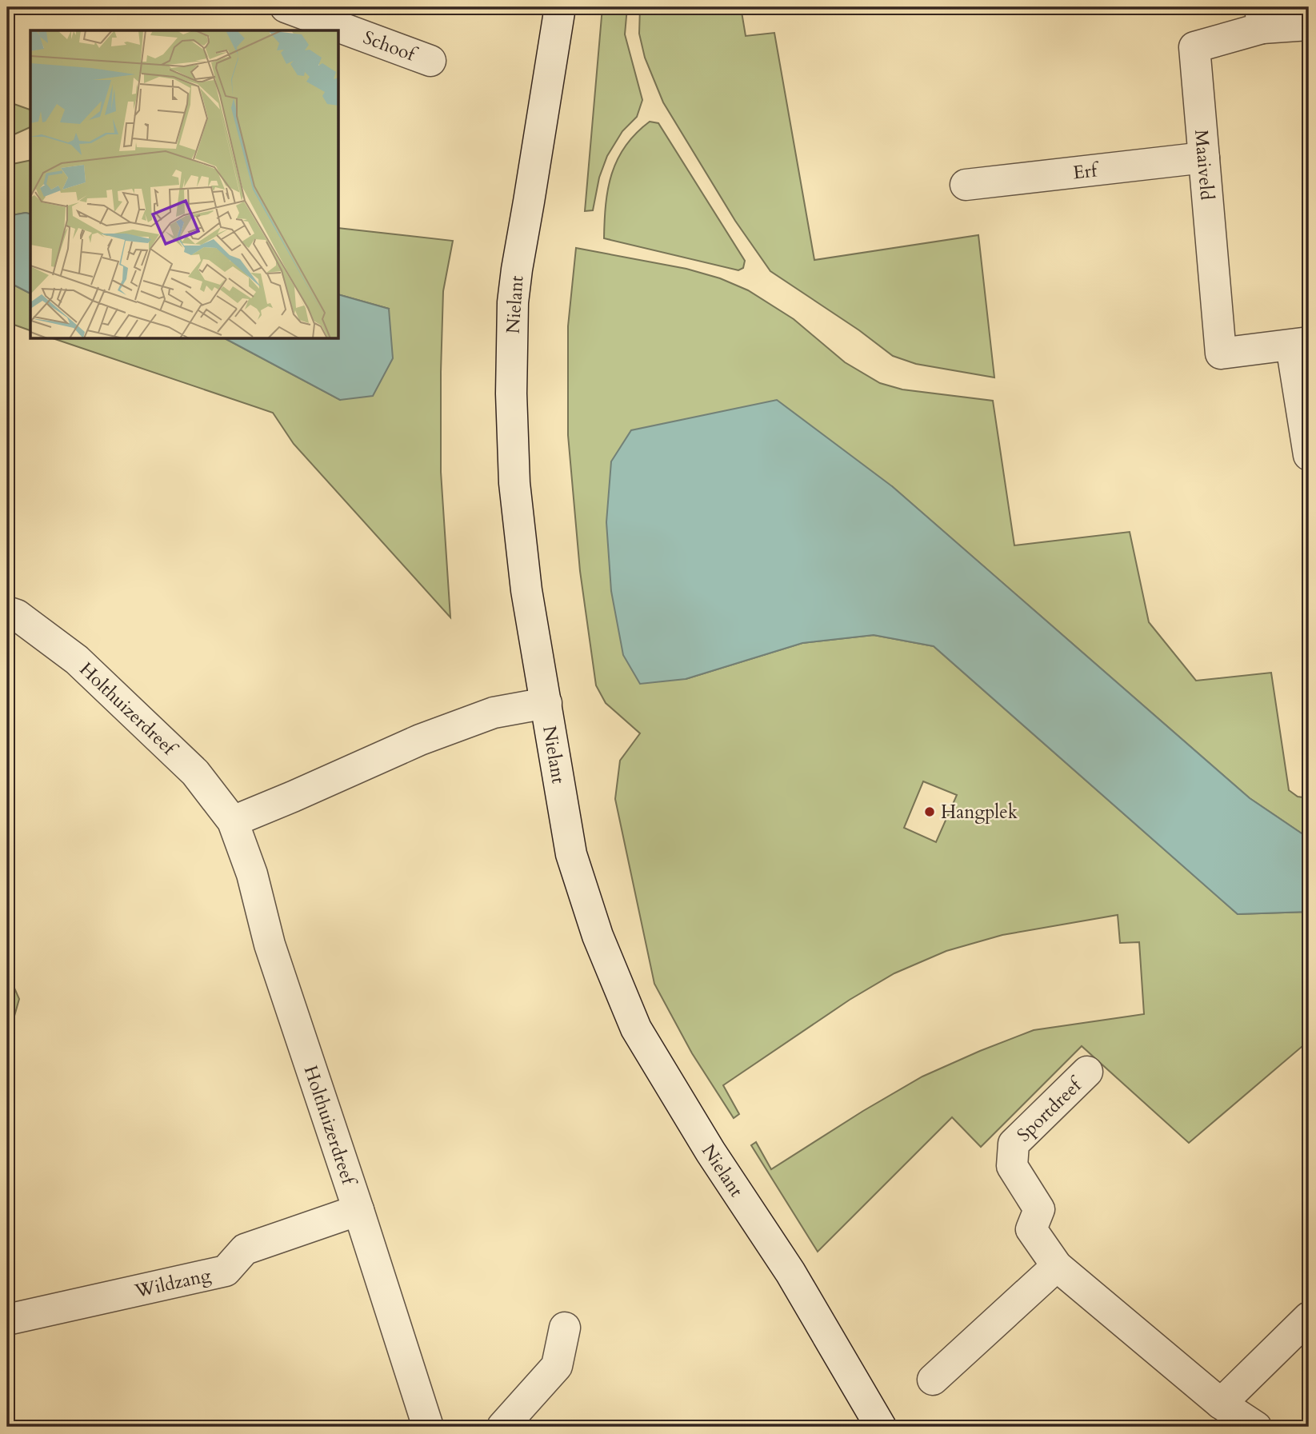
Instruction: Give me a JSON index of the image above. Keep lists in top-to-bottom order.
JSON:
{
  "streets": {
    "street": [
      "Schoof",
      "Maaiveld",
      "Erf",
      "Nielant",
      "Holthuizerdreef",
      "Sportdreef",
      "Wildzang"
    ]
  },
  "crossings": [
    ["Maaiveld", "Erf"],
    ["Holthuizerdreef", "Wildzang"]
  ],
  "places": ["Hangplek"]
}
